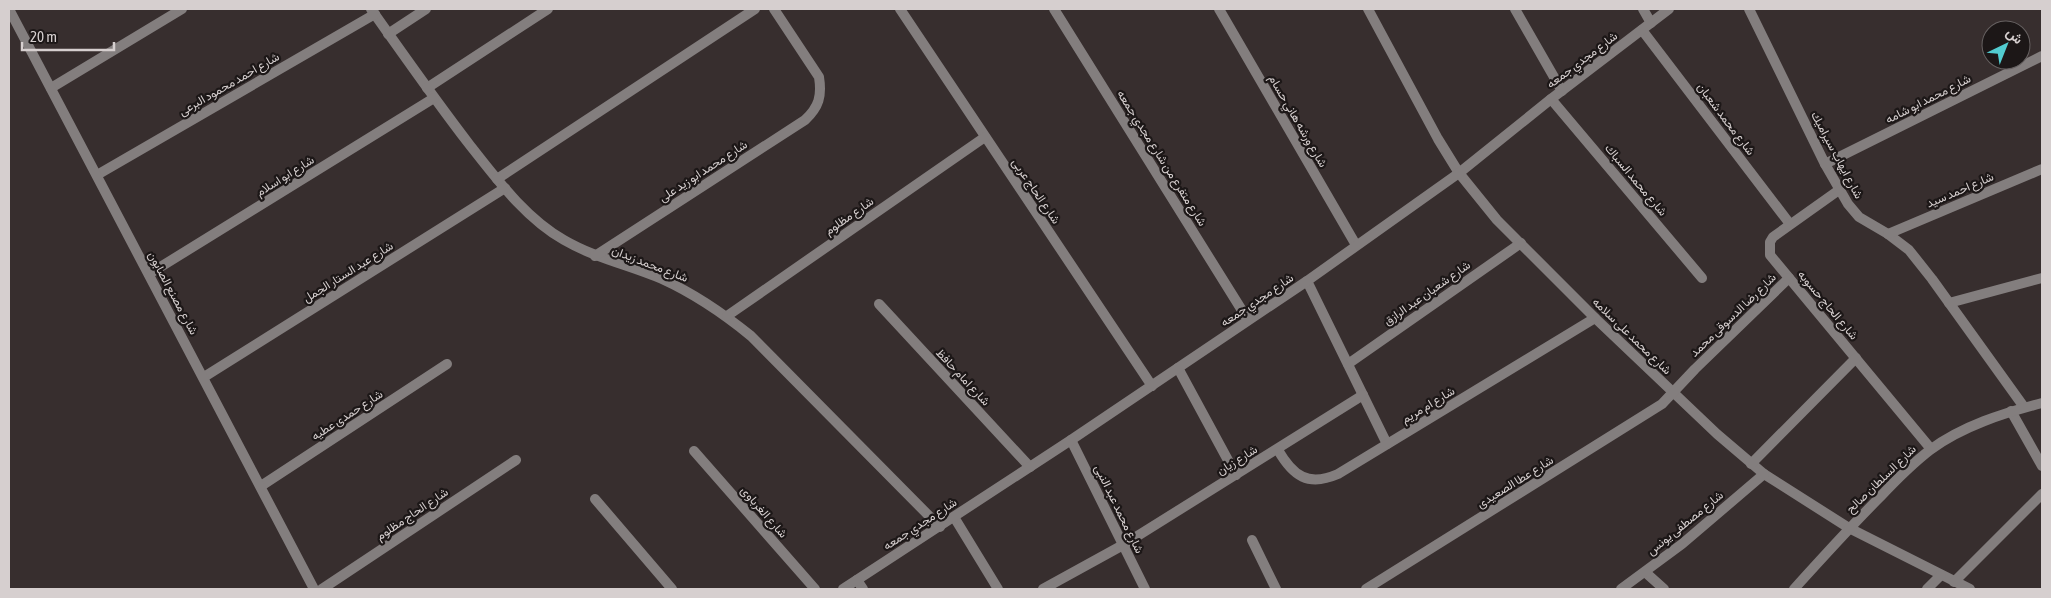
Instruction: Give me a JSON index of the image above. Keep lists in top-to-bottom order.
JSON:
{
  "streets": {
    "street": [
      "شارع مجدي جمعه",
      "شارع احمد محمود البرعى",
      "شارع محمد ابو شامه",
      "شارع محمد شعبان",
      "شارع ورشه هاني حسام",
      "شارع ايهاب سيراميك",
      "شارع متفرع من شارع مجدي جمعه",
      "شارع محمد ابو زيد على",
      "شارع ابو اسلام",
      "شارع محمد السباك",
      "شارع احمد سيد",
      "شارع الحاج عربى",
      "شارع مظلوم",
      "شارع محمد زيدان",
      "شارع عبد الستار الجمل",
      "شارع مصنع الصابون",
      "شارع شعبان عبد الرازق",
      "شارع الحاج حسوبه",
      "شارع رضا الدسوقى محمد",
      "شارع محمد على سلامه",
      "شارع امام حافظ",
      "شارع ام مريم",
      "شارع حمدى عطيه",
      "شارع زيان",
      "شارع السلطان صالح",
      "شارع عطا الصعيدى",
      "شارع محمد عبد النبى",
      "شارع الغرباوى",
      "شارع الحاج مظلوم",
      "شارع مصطفى يونس"
    ]
  },
  "crossings": [
    ["شارع مجدي جمعه", "شارع محمد شعبان"],
    ["شارع مجدي جمعه", "شارع ورشه هاني حسام"],
    ["شارع مجدي جمعه", "شارع متفرع من شارع مجدي جمعه"],
    ["شارع مجدي جمعه", "شارع محمد السباك"],
    ["شارع مجدي جمعه", "شارع الحاج عربى"],
    ["شارع مجدي جمعه", "شارع محمد زيدان"],
    ["شارع مجدي جمعه", "شارع محمد على سلامه"],
    ["شارع مجدي جمعه", "شارع امام حافظ"],
    ["شارع مجدي جمعه", "شارع محمد عبد النبى"],
    ["شارع احمد محمود البرعى", "شارع محمد زيدان"],
    ["شارع احمد محمود البرعى", "شارع مصنع الصابون"],
    ["شارع محمد ابو شامه", "شارع ايهاب سيراميك"],
    ["شارع محمد شعبان", "شارع الحاج حسوبه"],
    ["شارع ايهاب سيراميك", "شارع احمد سيد"],
    ["شارع ايهاب سيراميك", "شارع الحاج حسوبه"],
    ["شارع ايهاب سيراميك", "شارع السلطان صالح"],
    ["شارع محمد ابو زيد على", "شارع محمد زيدان"],
    ["شارع ابو اسلام", "شارع محمد زيدان"],
    ["شارع ابو اسلام", "شارع مصنع الصابون"],
    ["شارع الحاج عربى", "شارع مظلوم"],
    ["شارع مظلوم", "شارع محمد زيدان"],
    ["شارع محمد زيدان", "شارع عبد الستار الجمل"],
    ["شارع عبد الستار الجمل", "شارع مصنع الصابون"],
    ["شارع مصنع الصابون", "شارع حمدى عطيه"],
    ["شارع شعبان عبد الرازق", "شارع محمد على سلامه"],
    ["شارع الحاج حسوبه", "شارع رضا الدسوقى محمد"],
    ["شارع الحاج حسوبه", "شارع السلطان صالح"],
    ["شارع رضا الدسوقى محمد", "شارع محمد على سلامه"],
    ["شارع رضا الدسوقى محمد", "شارع عطا الصعيدى"],
    ["شارع محمد على سلامه", "شارع ام مريم"],
    ["شارع محمد على سلامه", "شارع السلطان صالح"],
    ["شارع محمد على سلامه", "شارع عطا الصعيدى"],
    ["شارع محمد على سلامه", "شارع مصطفى يونس"],
    ["شارع ام مريم", "شارع زيان"],
    ["شارع زيان", "شارع محمد عبد النبى"]
  ],
  "scale_bar": "20 m",
  "north": "top right"
}
